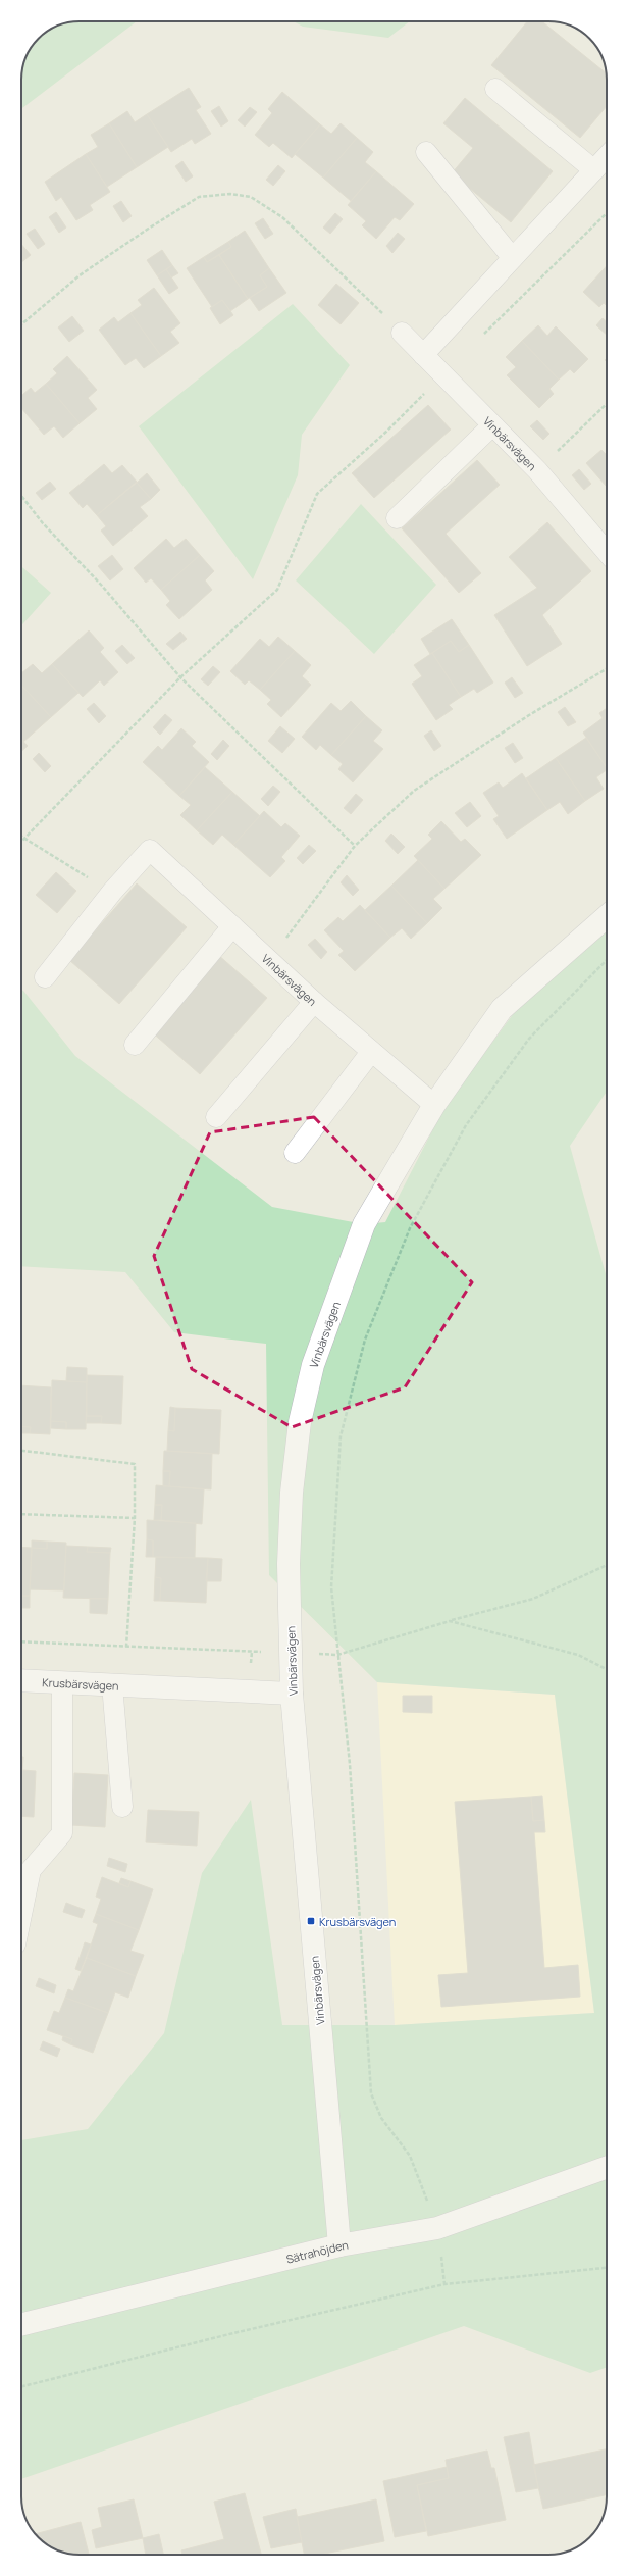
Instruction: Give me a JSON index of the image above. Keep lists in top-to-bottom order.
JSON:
{
  "streets": {
    "street": ["Vinbärsvägen", "Krusbärsvägen", "Sätrahöjden"]
  },
  "crossings": [
    ["Vinbärsvägen", "Krusbärsvägen"],
    ["Vinbärsvägen", "Sätrahöjden"]
  ],
  "places": {
    "transit": ["Krusbärsvägen"]
  }
}
